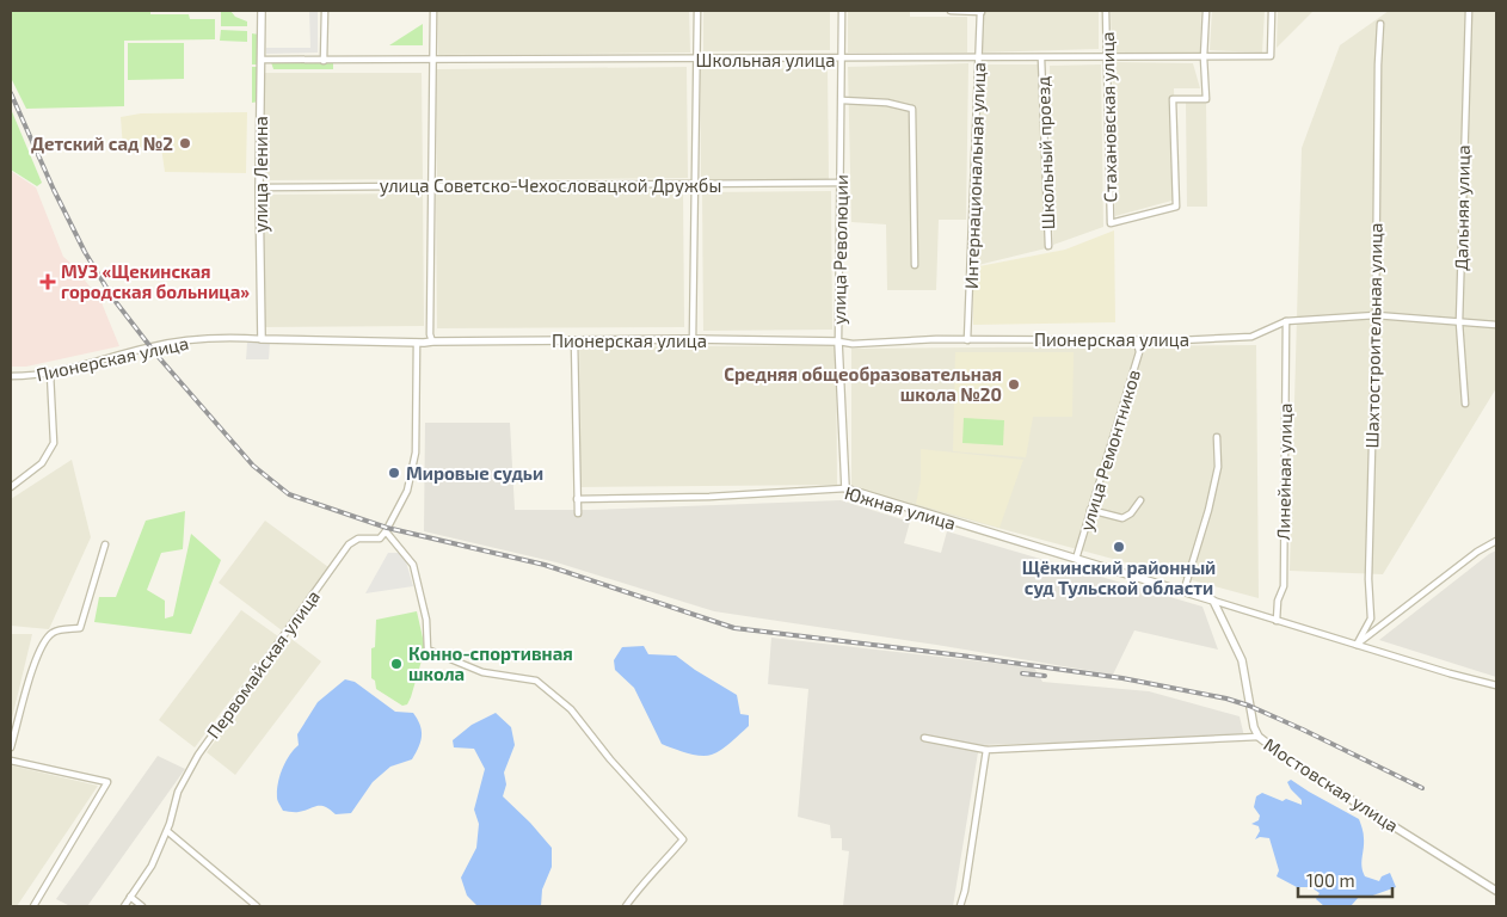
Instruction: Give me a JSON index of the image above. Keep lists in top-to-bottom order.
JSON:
{
  "streets": {
    "street": [
      "Школьная улица",
      "Стахановская улица",
      "Школьный проезд",
      "улица Ленина",
      "Интернациональная улица",
      "улица Советско-Чехословацкой Дружбы",
      "Дальняя улица",
      "улица Революции",
      "Шахтостроительная улица",
      "Пионерская улица",
      "улица Ремонтников",
      "Линейная улица",
      "Южная улица",
      "Первомайская улица",
      "Мостовская улица"
    ]
  },
  "crossings": [
    ["Школьная улица", "Стахановская улица"],
    ["Школьная улица", "Школьный проезд"],
    ["Школьная улица", "улица Ленина"],
    ["Школьная улица", "Интернациональная улица"],
    ["Школьная улица", "улица Революции"],
    ["улица Ленина", "улица Советско-Чехословацкой Дружбы"],
    ["улица Ленина", "Пионерская улица"],
    ["Интернациональная улица", "Пионерская улица"],
    ["улица Советско-Чехословацкой Дружбы", "улица Революции"],
    ["улица Революции", "Пионерская улица"],
    ["улица Революции", "Южная улица"],
    ["Пионерская улица", "улица Ремонтников"],
    ["Пионерская улица", "Линейная улица"],
    ["улица Ремонтников", "Южная улица"],
    ["Южная улица", "Мостовская улица"]
  ],
  "places": {
    "other": [
      "Детский сад №2",
      "Средняя общеобразовательная школа №20",
      "Мировые судьи",
      "Щёкинский районный суд Тульской области",
      "Конно-спортивная школа"
    ],
    "health": ["МУЗ «Щекинская городская больница»"]
  },
  "scale_bar": "100 m"
}
